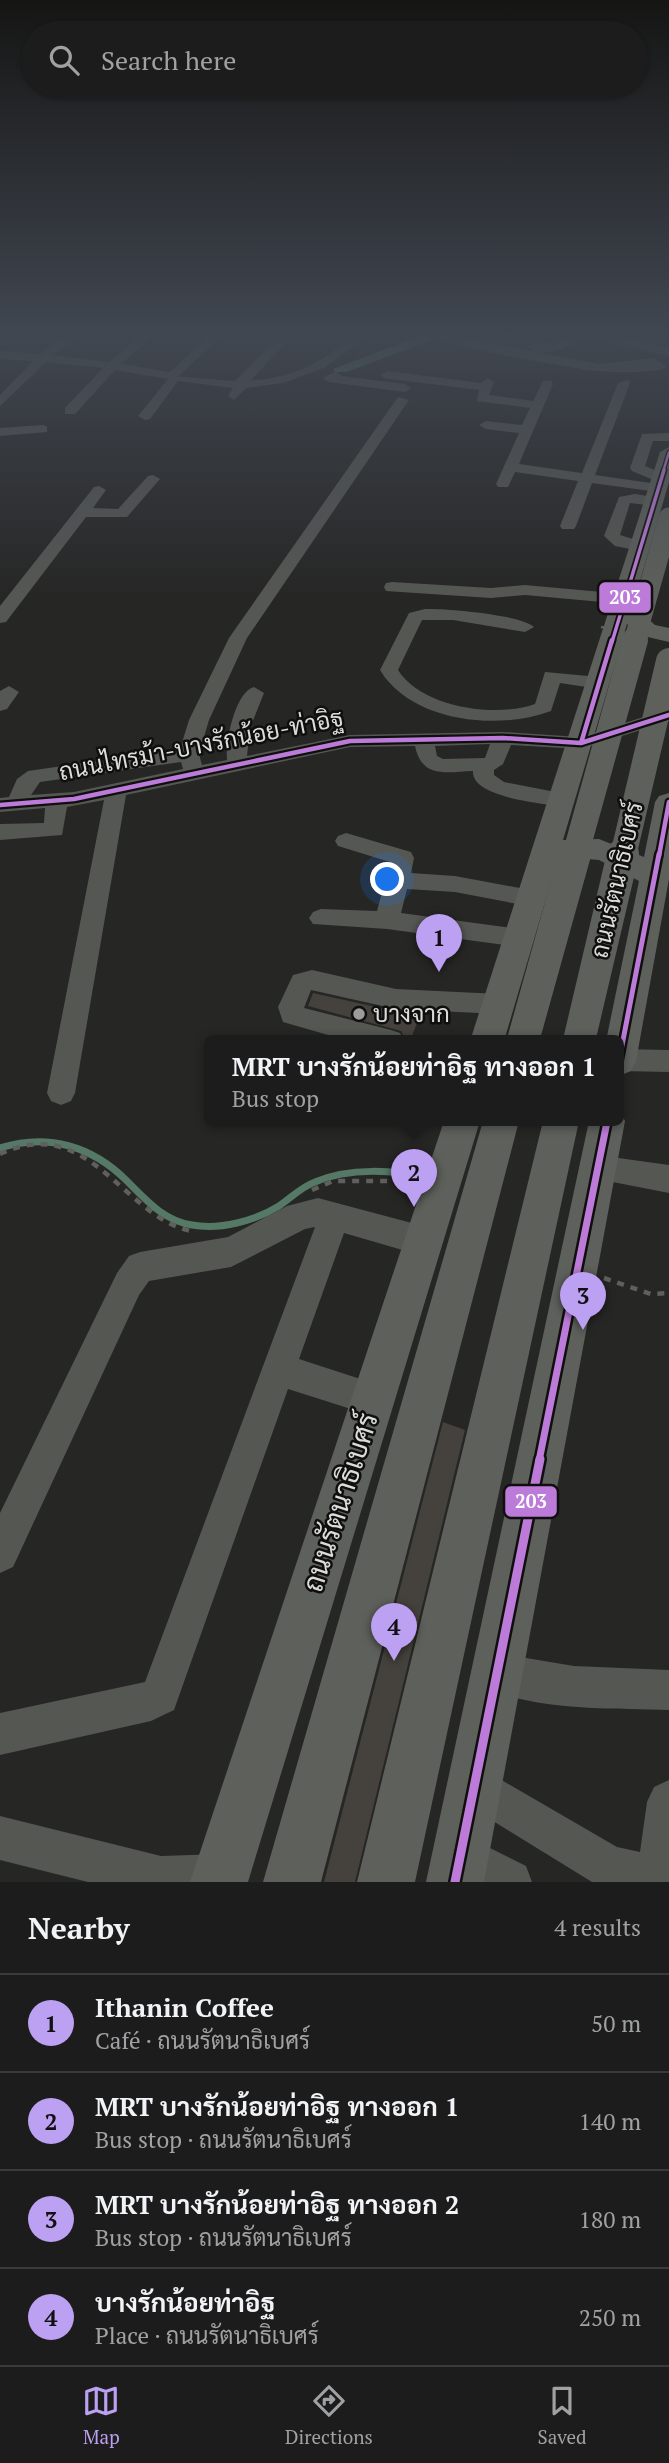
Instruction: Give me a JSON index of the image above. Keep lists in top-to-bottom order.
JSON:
{
  "streets": {
    "main road": ["ถนนรัตนาธิเบศร์"],
    "street": ["ถนนไทรม้า-บางรักน้อย-ท่าอิฐ"]
  },
  "crossings": [
    ["ถนนไทรม้า-บางรักน้อย-ท่าอิฐ", "ถนนรัตนาธิเบศร์"]
  ],
  "places": ["บางจาก"],
  "lines": ["transit line 203"],
  "page": {
    "search": "Search here",
    "pins": [
      "1",
      "2",
      "3",
      "4"
    ],
    "popup": ["MRT บางรักน้อยท่าอิฐ ทางออก 1", "Bus stop"],
    "heading": ["Nearby", "4 results"],
    "list": [
      {
        "mark": "1",
        "name": "Ithanin Coffee",
        "note": "Café · ถนนรัตนาธิเบศร์",
        "value": "50 m"
      },
      {
        "mark": "2",
        "name": "MRT บางรักน้อยท่าอิฐ ทางออก 1",
        "note": "Bus stop · ถนนรัตนาธิเบศร์",
        "value": "140 m"
      },
      {
        "mark": "3",
        "name": "MRT บางรักน้อยท่าอิฐ ทางออก 2",
        "note": "Bus stop · ถนนรัตนาธิเบศร์",
        "value": "180 m"
      },
      {
        "mark": "4",
        "name": "บางรักน้อยท่าอิฐ",
        "note": "Place · ถนนรัตนาธิเบศร์",
        "value": "250 m"
      }
    ],
    "nav": ["Map", "Directions", "Saved"]
  }
}
